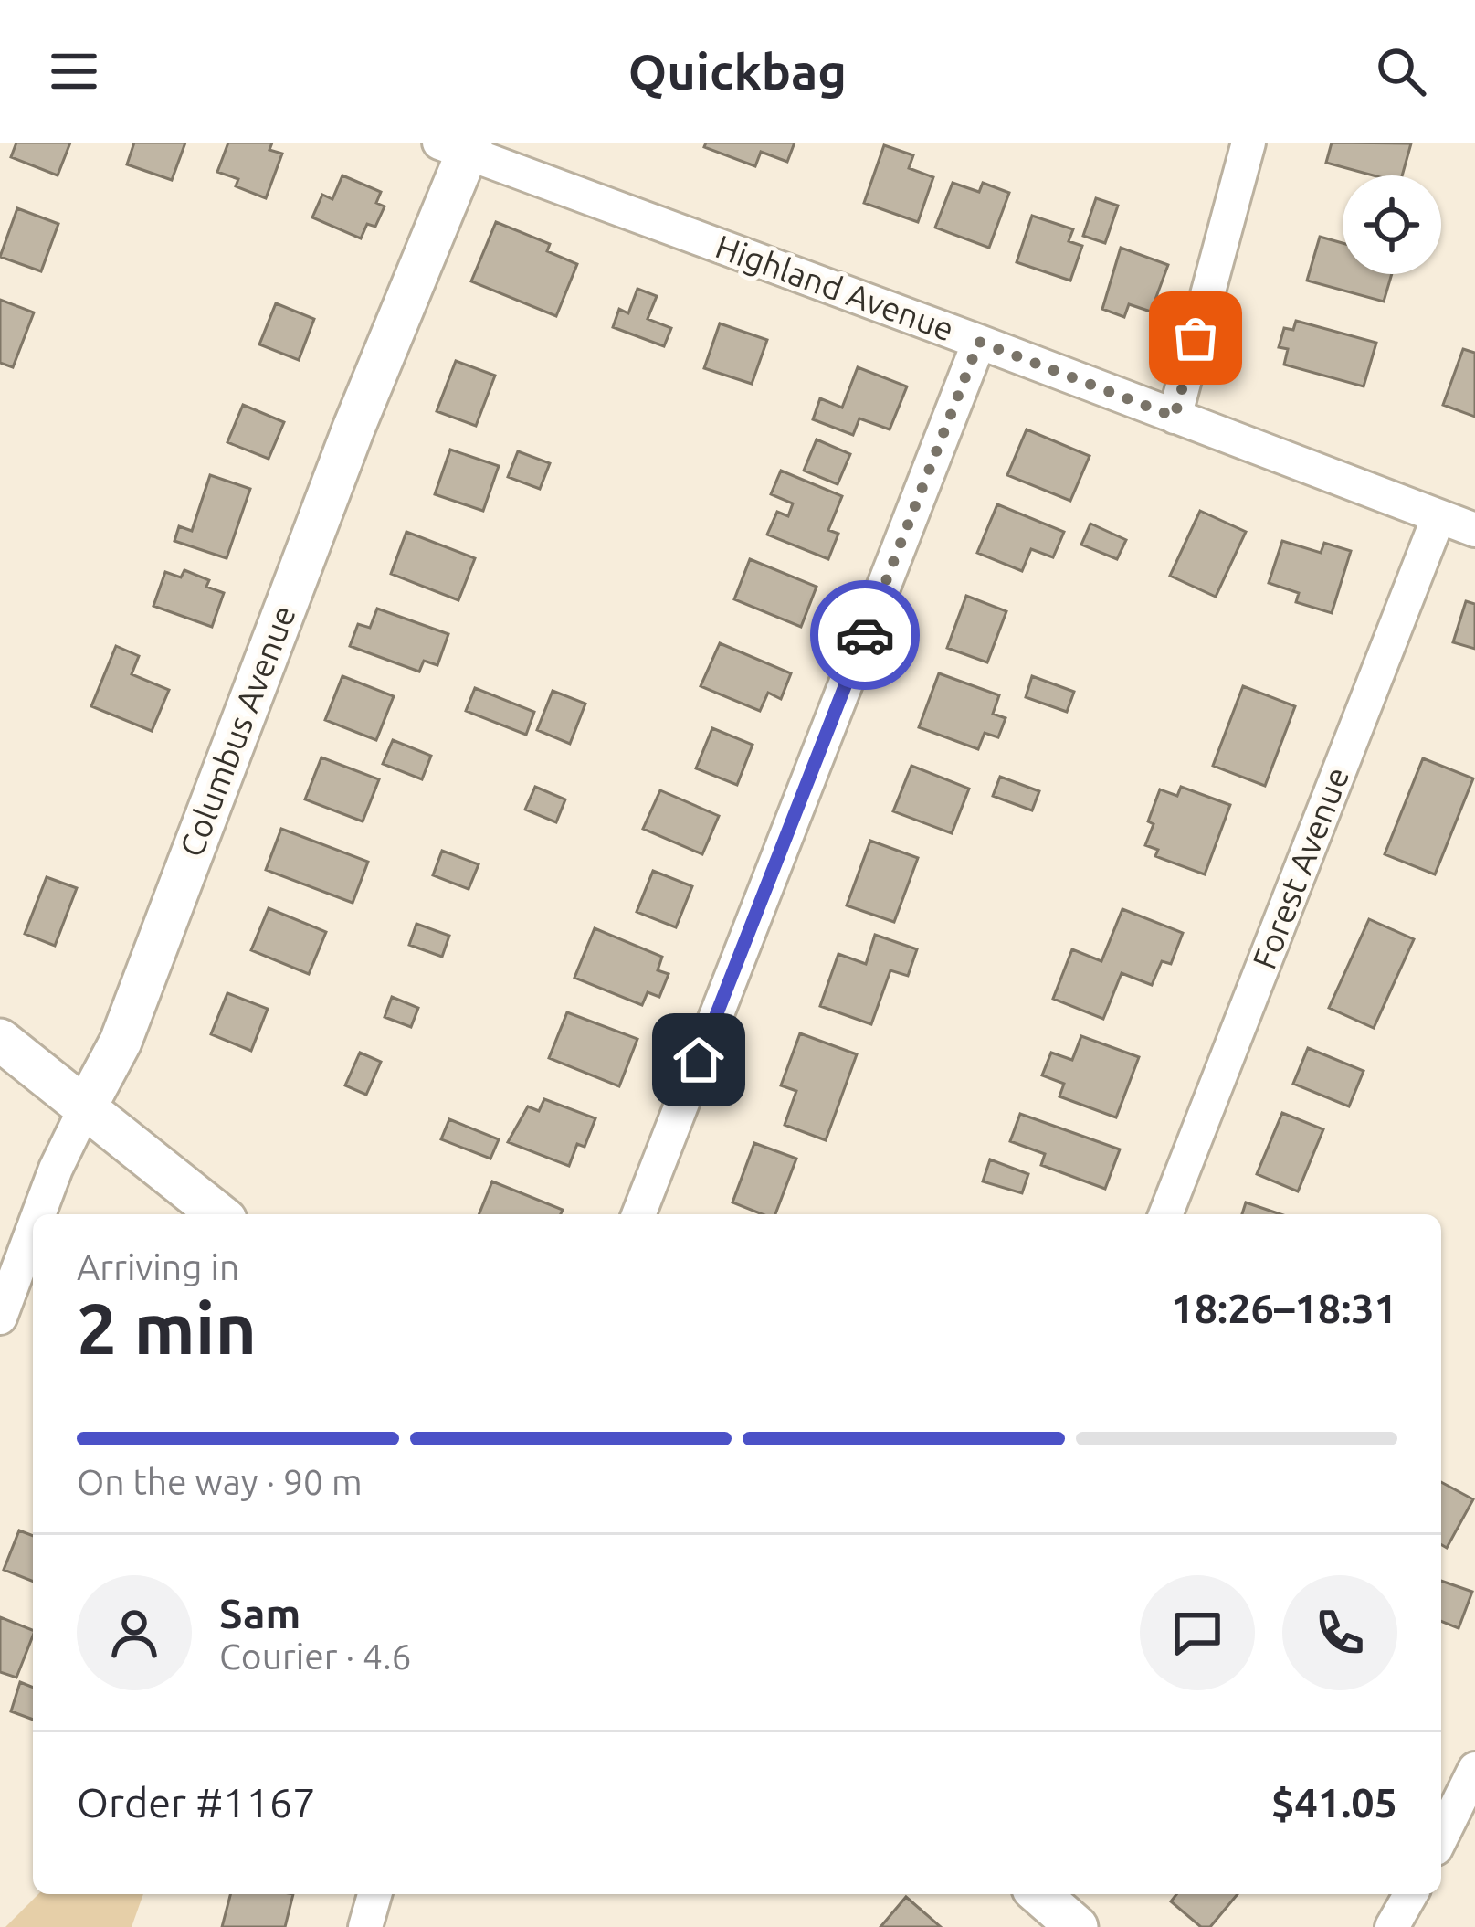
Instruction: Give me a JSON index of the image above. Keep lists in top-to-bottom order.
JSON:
{
  "streets": {
    "street": ["Highland Avenue", "Columbus Avenue", "Forest Avenue"]
  },
  "crossings": [
    ["Highland Avenue", "Columbus Avenue"],
    ["Highland Avenue", "Forest Avenue"]
  ],
  "page": {
    "header": "Quickbag",
    "heading": ["2 min", "Arriving in", "18:26–18:31"],
    "panel": [
      "Sam",
      "Courier · 4.6",
      "Order #1167",
      "$41.05"
    ],
    "bar": "On the way · 90 m"
  }
}
